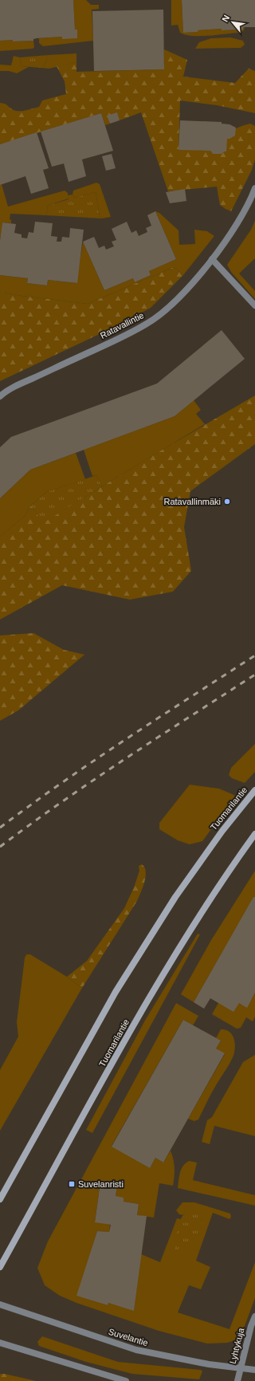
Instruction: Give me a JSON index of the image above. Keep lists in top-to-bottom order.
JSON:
{
  "streets": {
    "main road": ["Tuomarilantie"],
    "street": ["Ratavallintie", "Suvelantie", "Lyhtykuja"]
  },
  "crossings": [
    ["Suvelantie", "Lyhtykuja"]
  ],
  "places": {
    "other": ["Ratavallinmäki"],
    "transit": ["Suvelanristi"]
  },
  "north": "top left"
}
